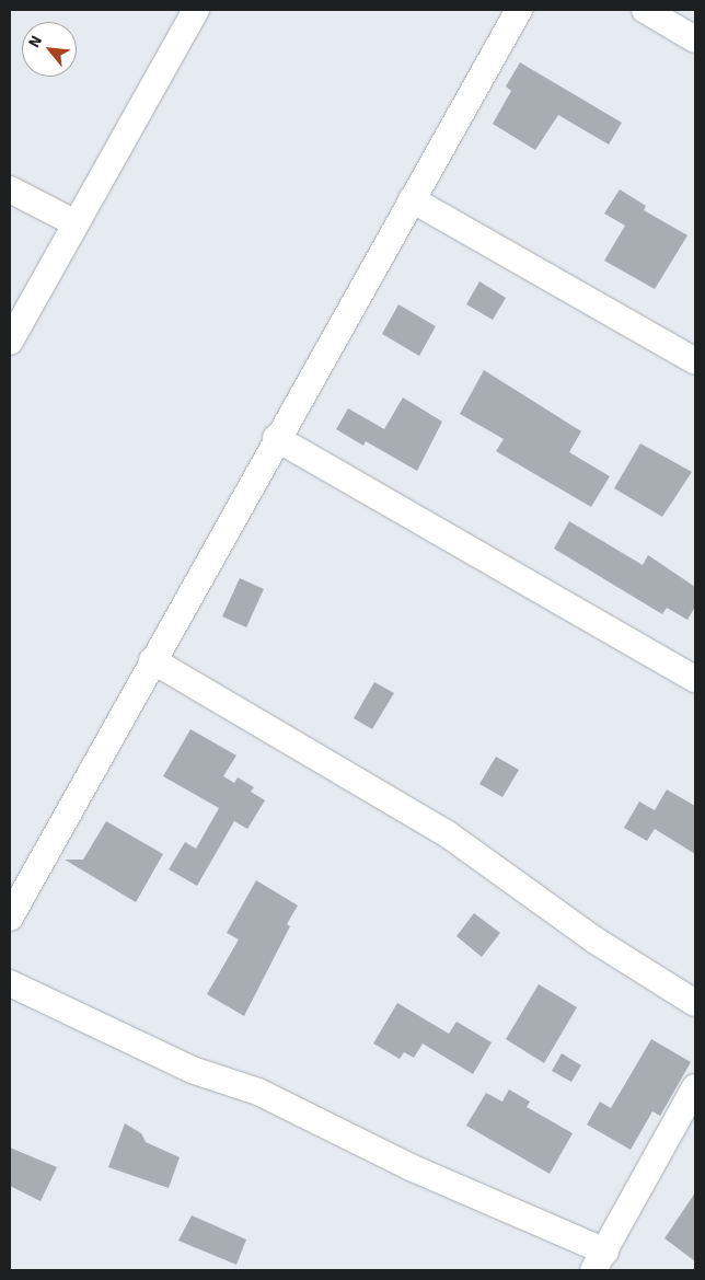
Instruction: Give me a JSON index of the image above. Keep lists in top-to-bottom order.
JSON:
{
  "north": "top left"
}
